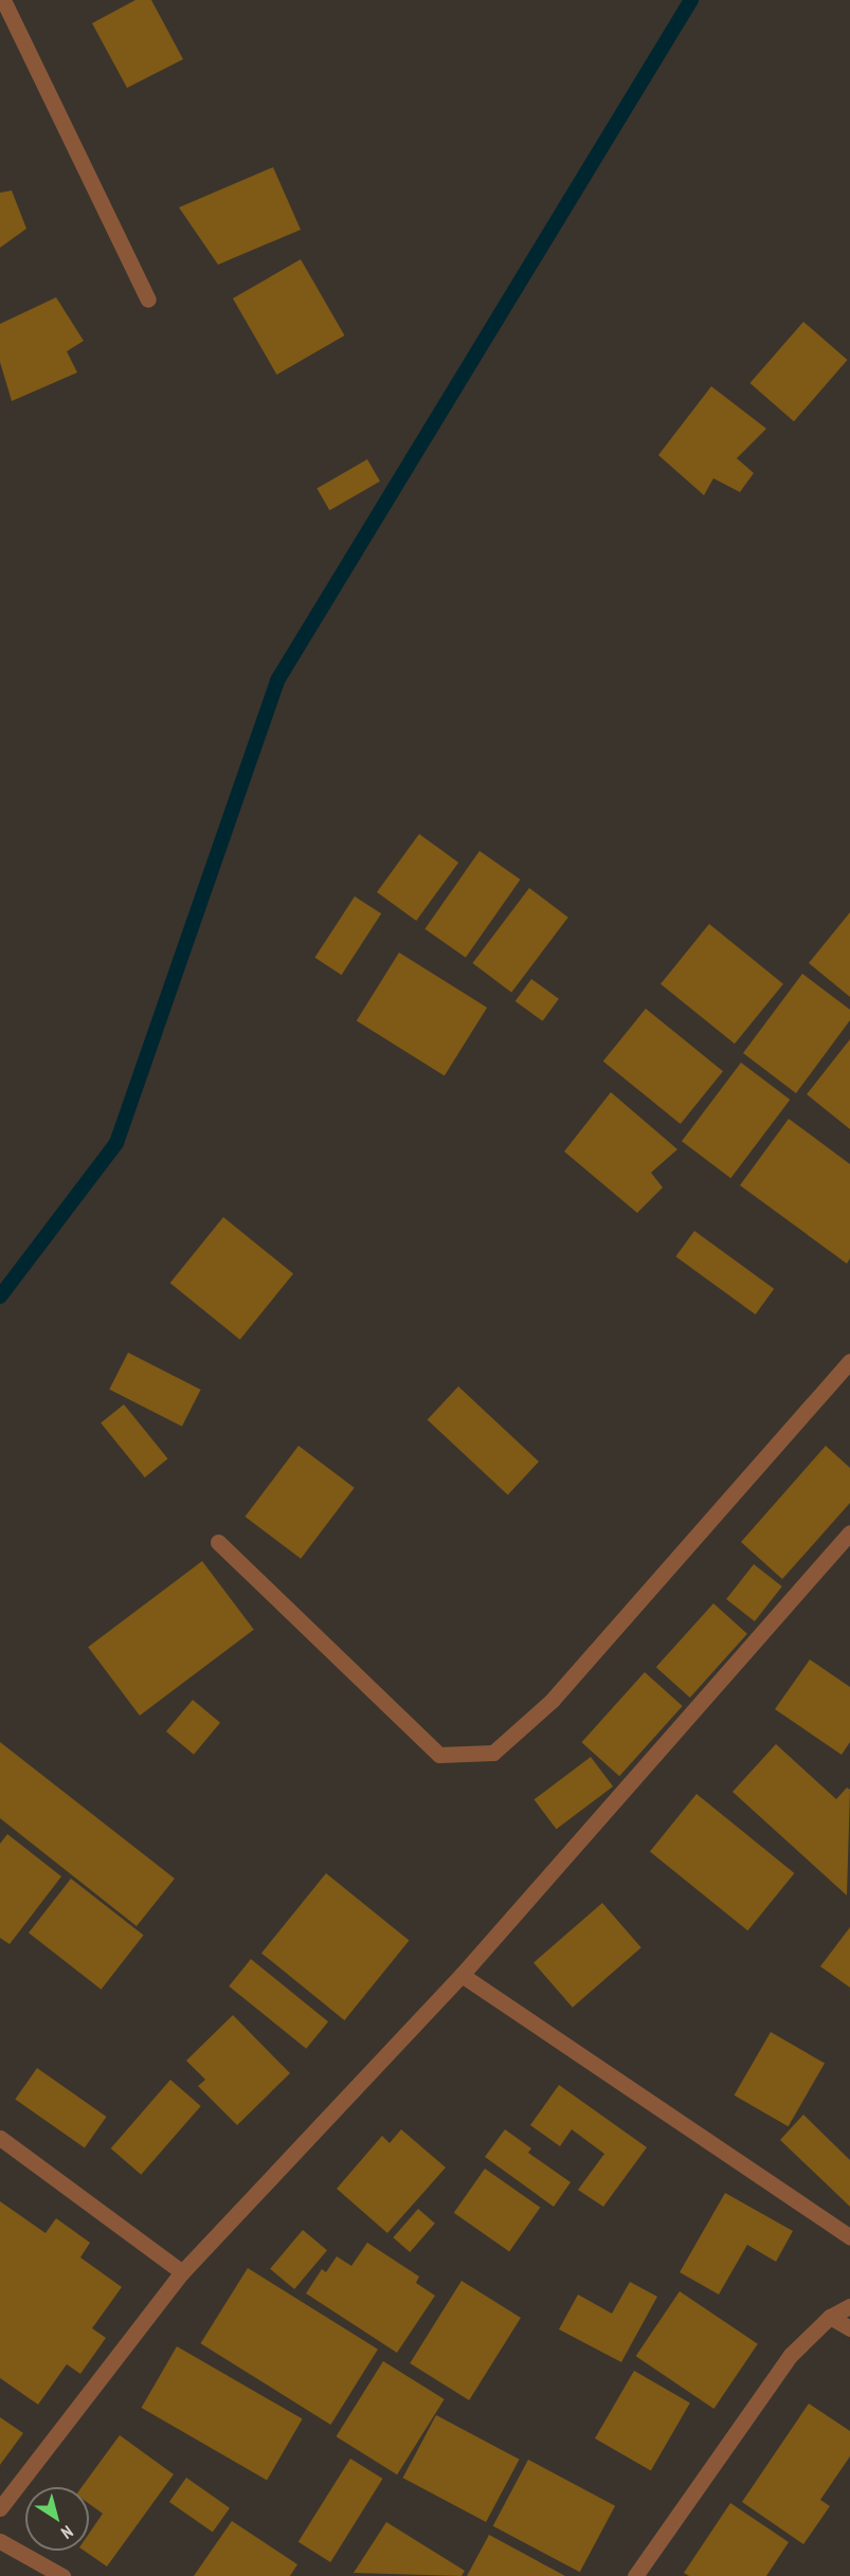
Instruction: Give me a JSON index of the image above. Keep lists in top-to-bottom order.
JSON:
{
  "north": "bottom right"
}
